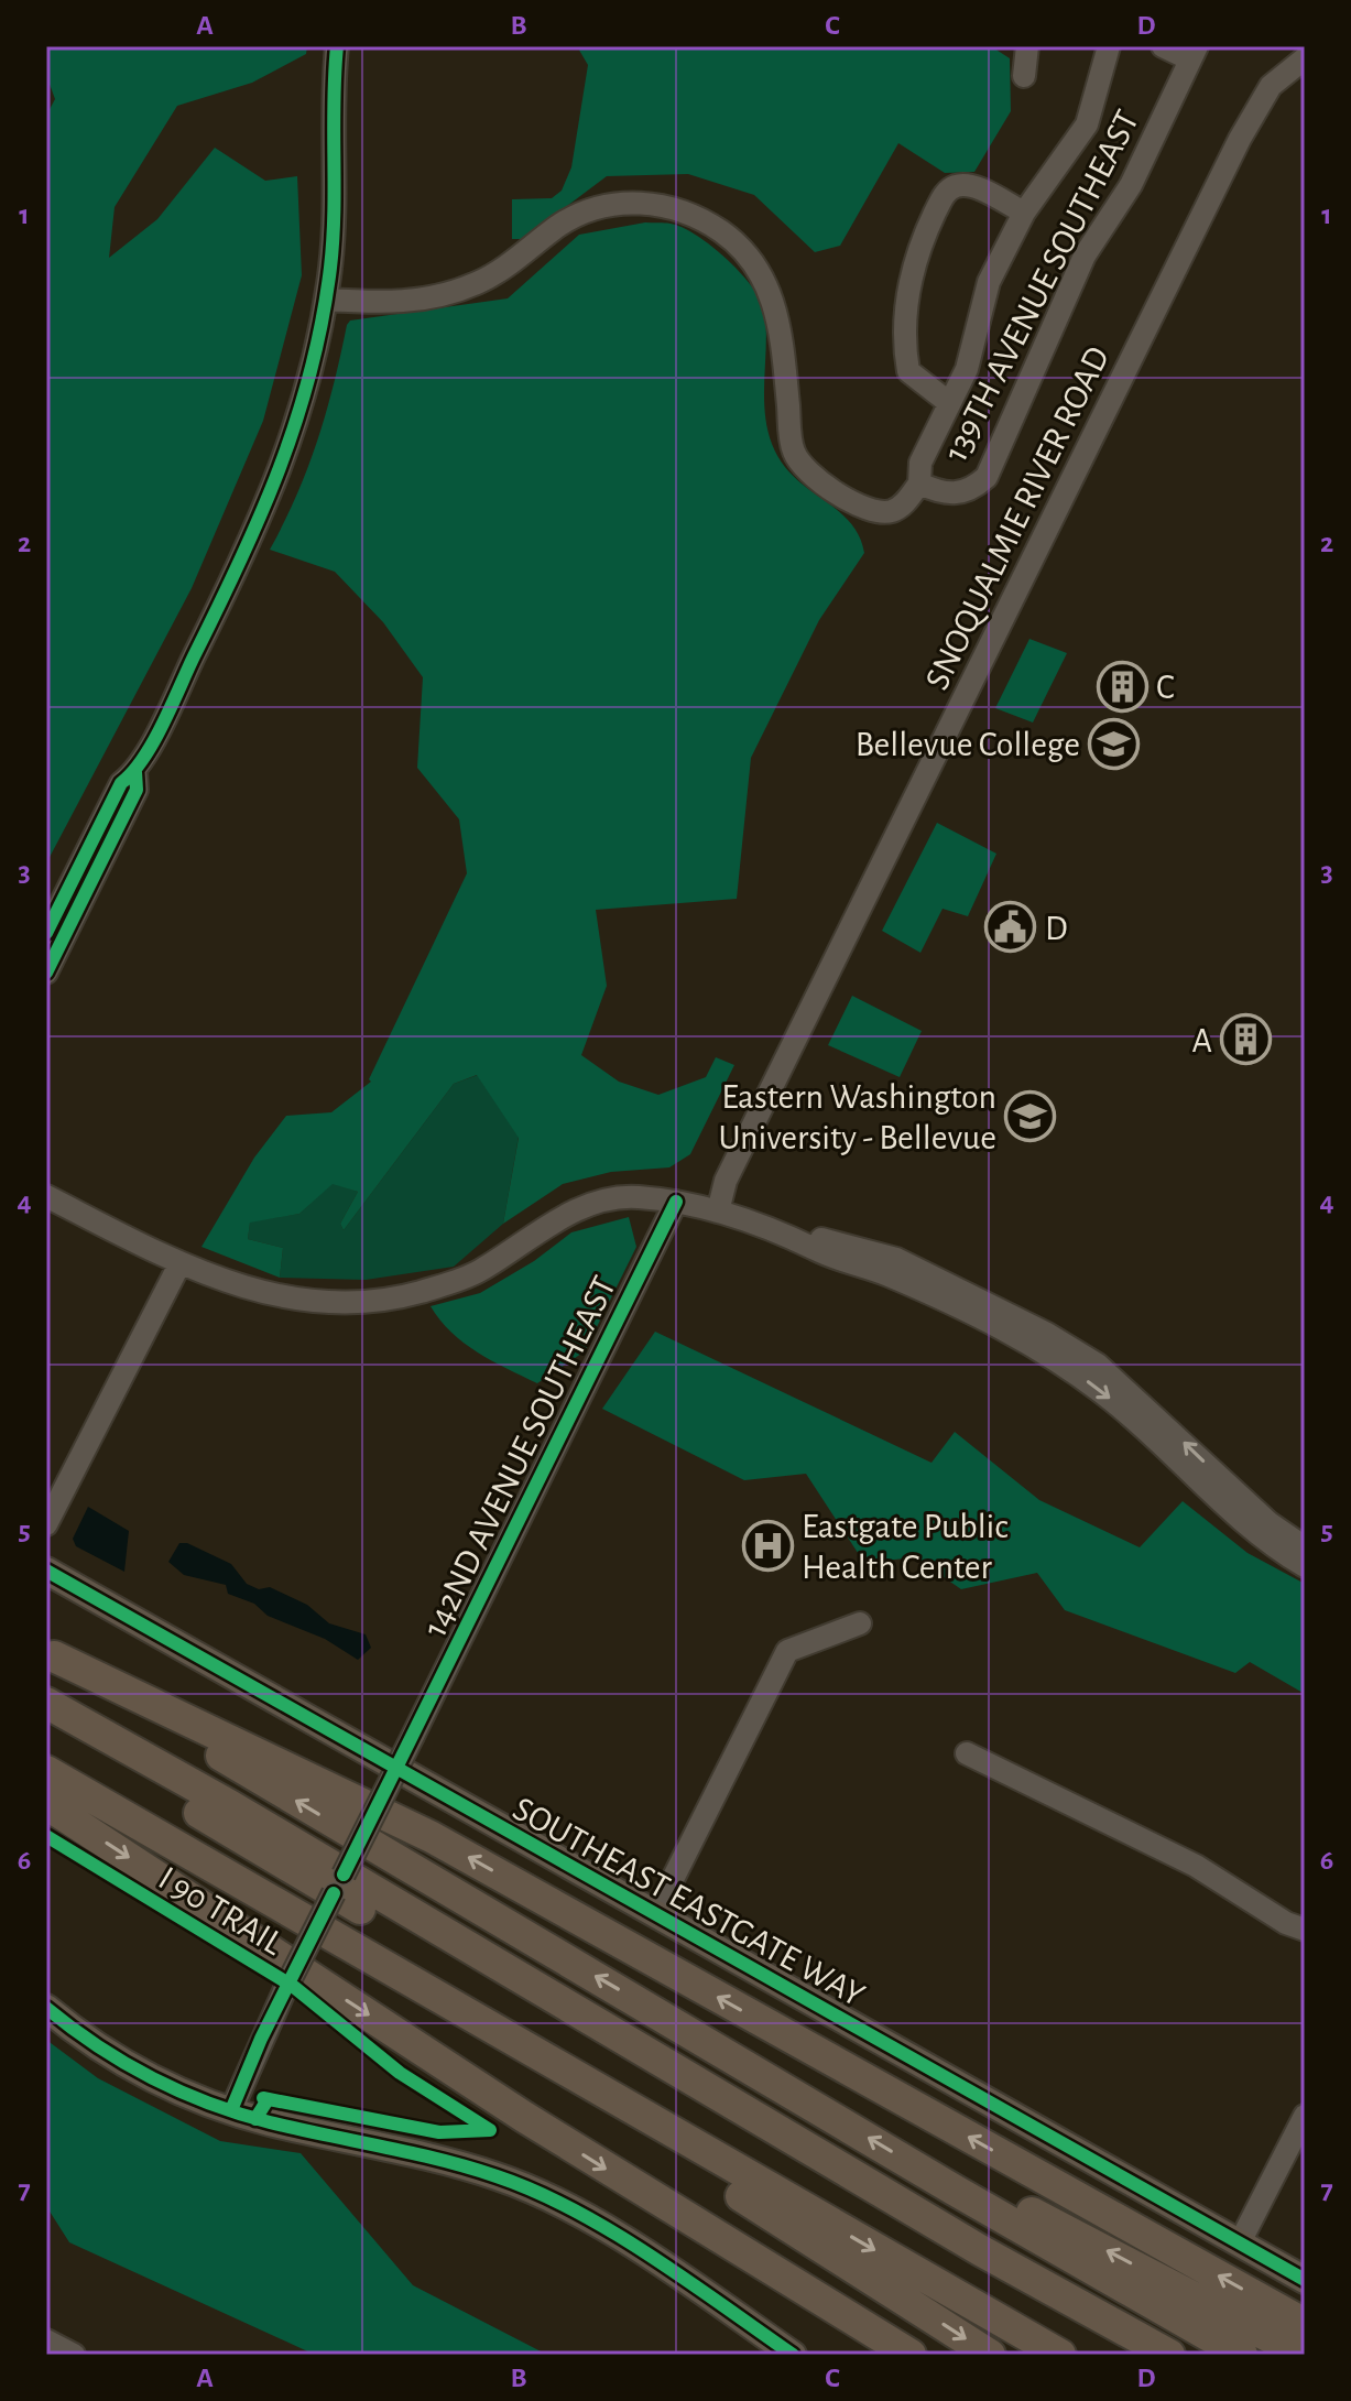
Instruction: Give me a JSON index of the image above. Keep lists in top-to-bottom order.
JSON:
{
  "streets": {
    "main road": ["SOUTHEAST EASTGATE WAY"],
    "street": ["139TH AVENUE SOUTHEAST", "SNOQUALMIE RIVER ROAD", "142ND AVENUE SOUTHEAST"],
    "cycle path": ["I 90 TRAIL"]
  },
  "places": {
    "building": ["C", "A"],
    "school or university": ["Bellevue College", "Eastern Washington University - Bellevue"],
    "public building": ["D"],
    "hospital": ["Eastgate Public Health Center"]
  },
  "grid": {
    "columns": [
      "A",
      "B",
      "C",
      "D"
    ],
    "rows": [
      "1",
      "2",
      "3",
      "4",
      "5",
      "6",
      "7"
    ]
  }
}
